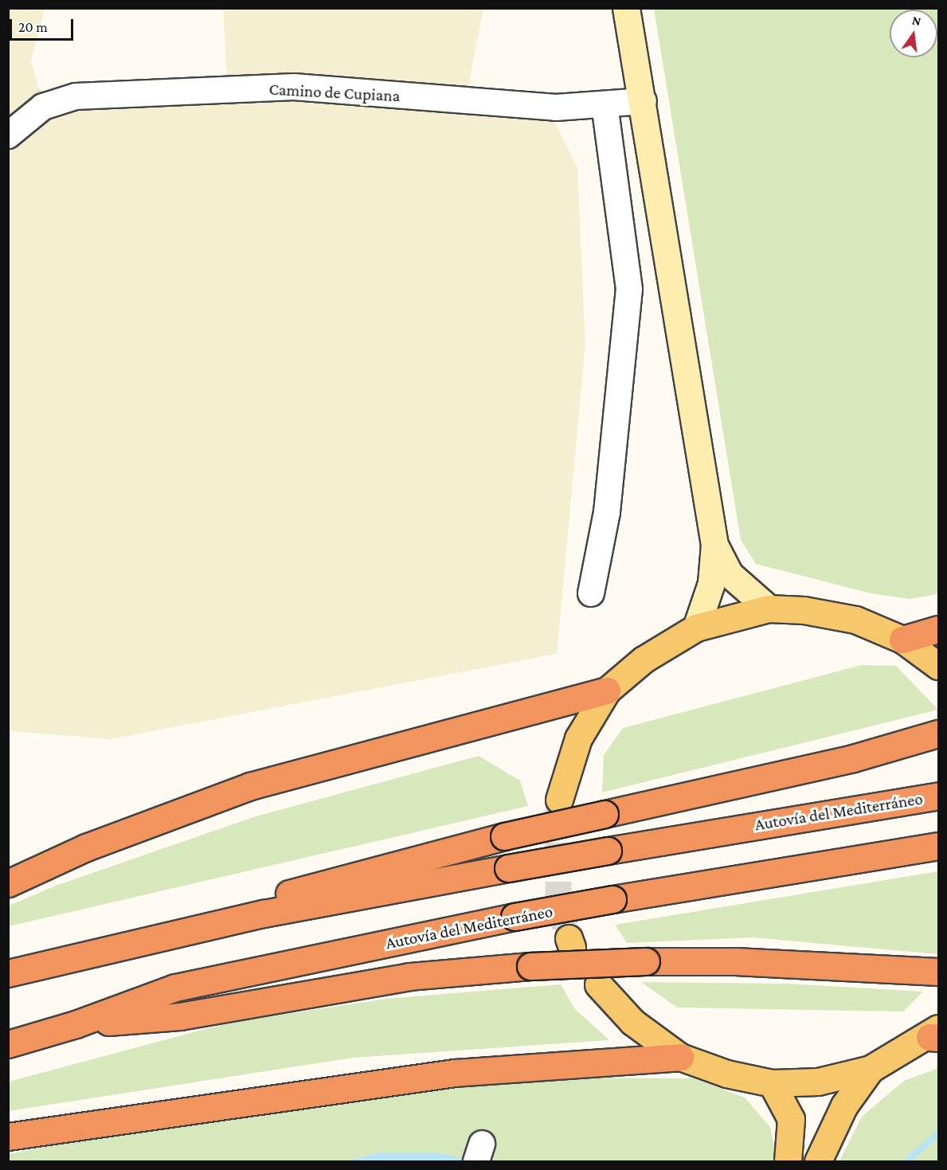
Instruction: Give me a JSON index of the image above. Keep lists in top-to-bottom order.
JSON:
{
  "streets": {
    "highway": ["Autovía del Mediterráneo"],
    "street": ["Camino de Cupiana"]
  },
  "scale_bar": "20 m",
  "north": "top"
}
